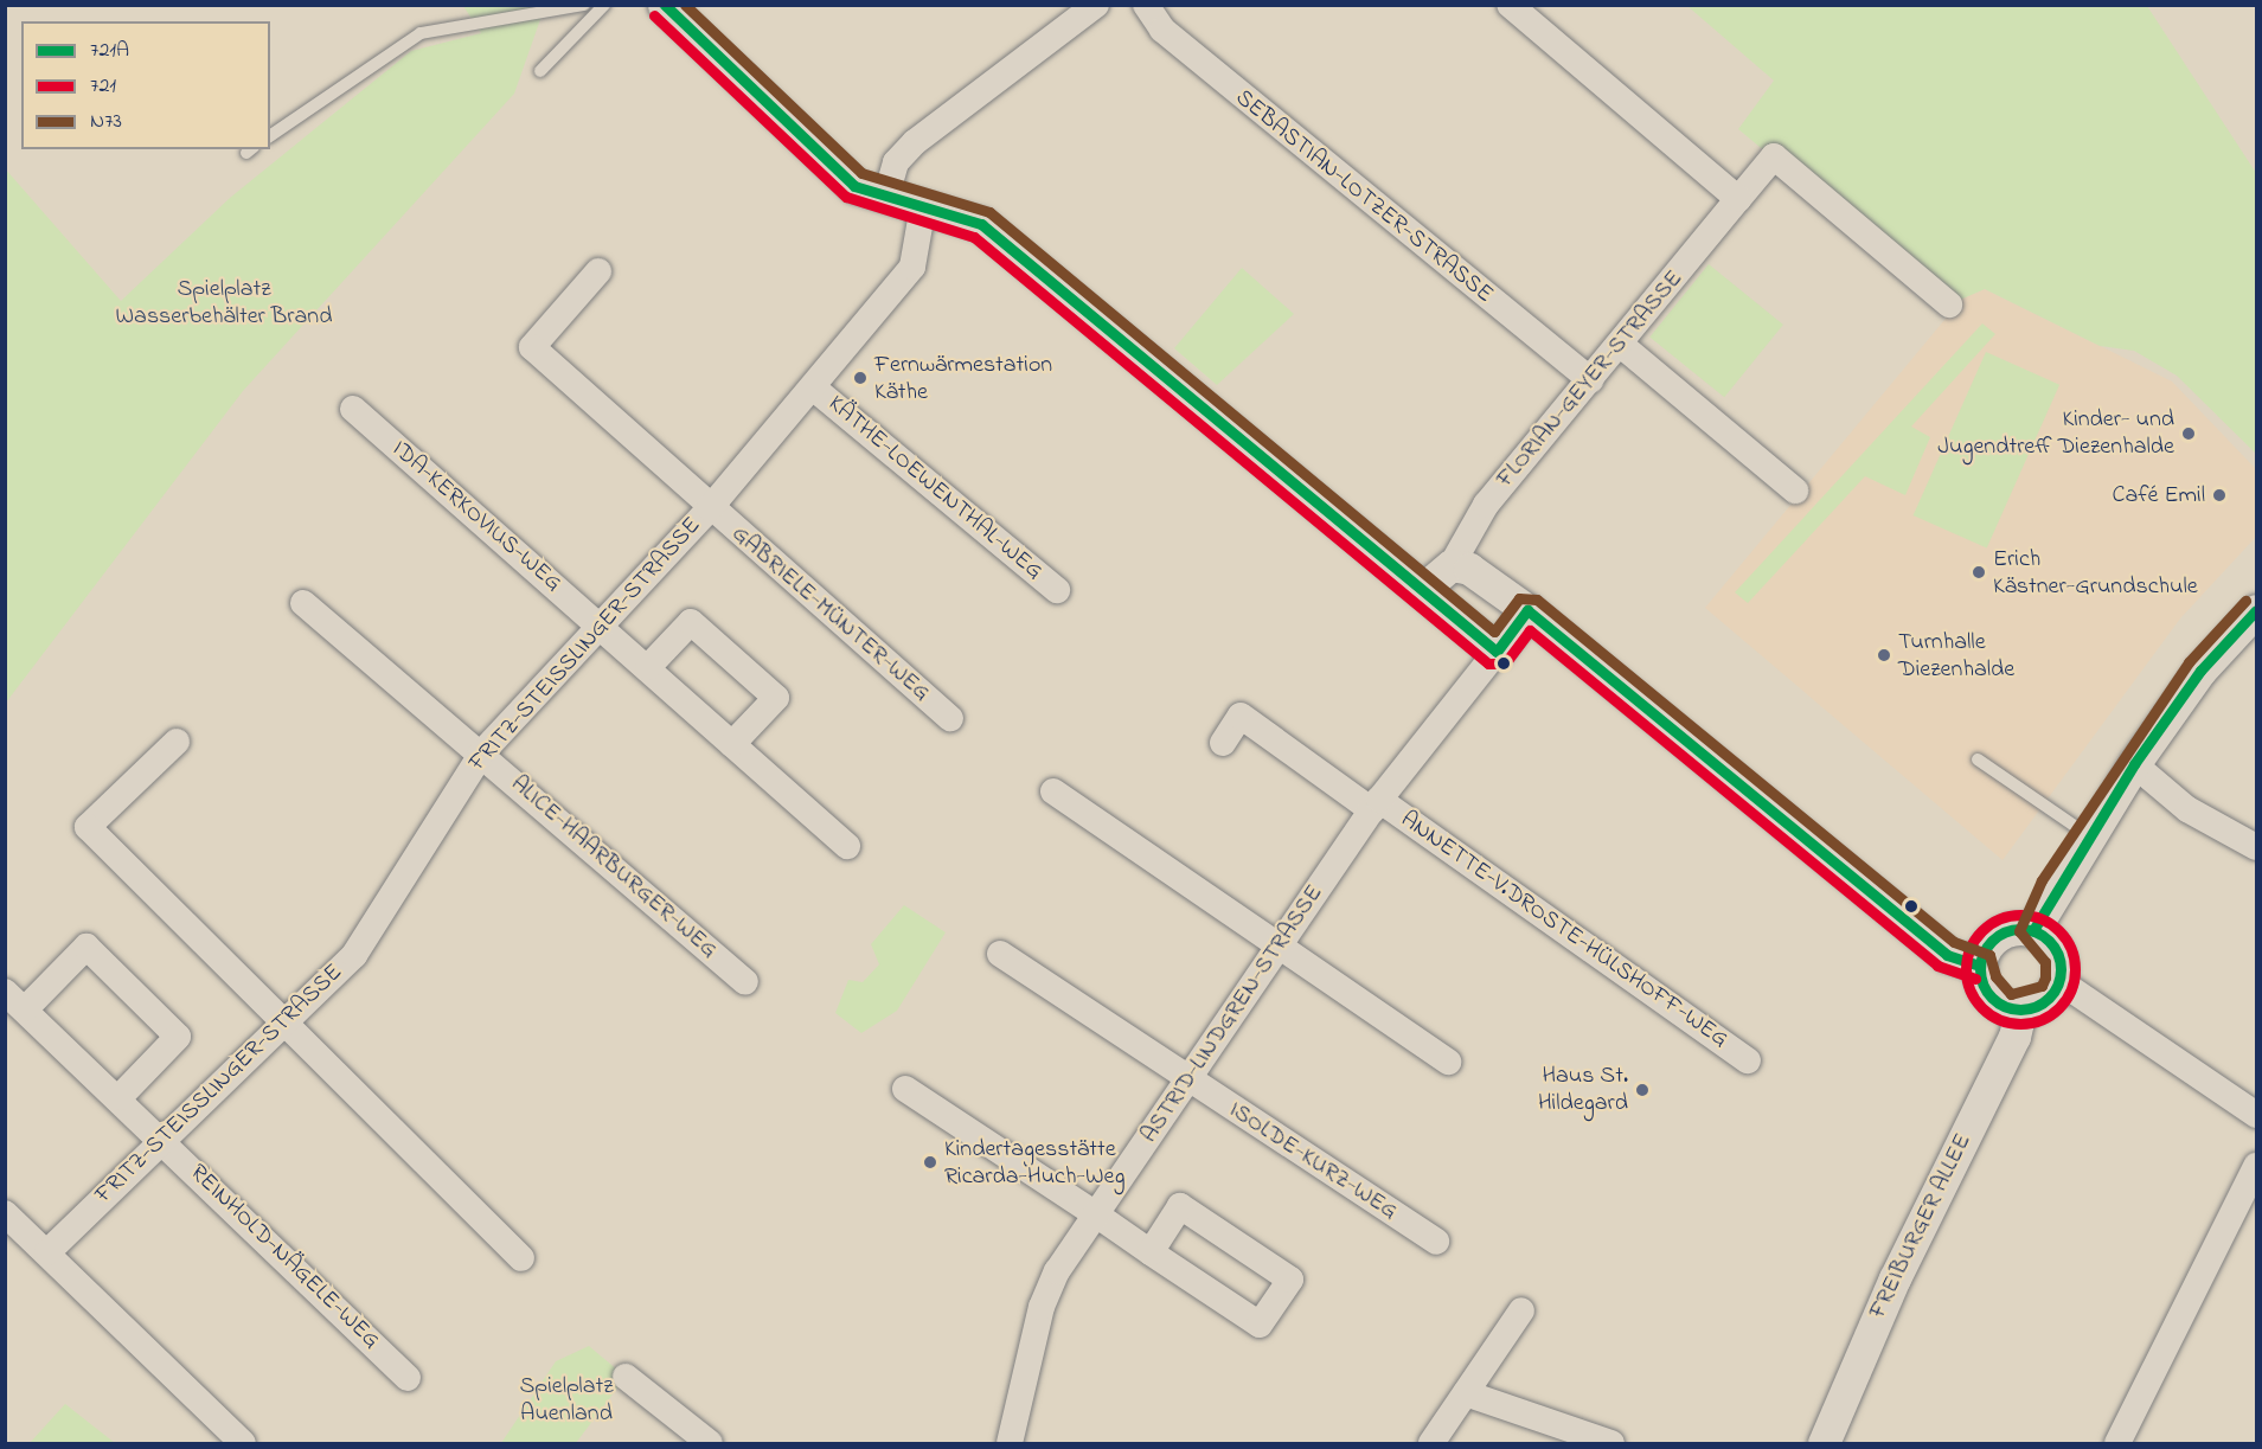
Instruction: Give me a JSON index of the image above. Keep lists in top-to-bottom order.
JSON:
{
  "streets": {
    "street": [
      "SEBASTIAN-LOTZER-STRASSE",
      "FLORIAN-GEYER-STRASSE",
      "KÄTHE-LOEWENTHAL-WEG",
      "IDA-KERKOVIUS-WEG",
      "GABRIELE-MÜNTER-WEG",
      "FRITZ-STEISSLINGER-STRASSE",
      "ALICE-HAARBURGER-WEG",
      "ANNETTE-V.DROSTE-HÜLSHOFF-WEG",
      "ASTRID-LINDGREN-STRASSE",
      "ISOLDE-KURZ-WEG",
      "FREIBURGER ALLEE",
      "REINHOLD-NÄGELE-WEG"
    ]
  },
  "crossings": [
    ["SEBASTIAN-LOTZER-STRASSE", "FLORIAN-GEYER-STRASSE"],
    ["KÄTHE-LOEWENTHAL-WEG", "FRITZ-STEISSLINGER-STRASSE"],
    ["IDA-KERKOVIUS-WEG", "FRITZ-STEISSLINGER-STRASSE"],
    ["GABRIELE-MÜNTER-WEG", "FRITZ-STEISSLINGER-STRASSE"],
    ["FRITZ-STEISSLINGER-STRASSE", "ALICE-HAARBURGER-WEG"],
    ["FRITZ-STEISSLINGER-STRASSE", "REINHOLD-NÄGELE-WEG"],
    ["ANNETTE-V.DROSTE-HÜLSHOFF-WEG", "ASTRID-LINDGREN-STRASSE"],
    ["ASTRID-LINDGREN-STRASSE", "ISOLDE-KURZ-WEG"]
  ],
  "parks": ["Spielplatz Wasserbehälter Brand", "Spielplatz Auenland"],
  "places": [
    "Fernwärmestation Käthe",
    "Kinder- und Jugendtreff Diezenhalde",
    "Café Emil",
    "Erich Kästner-Grundschule",
    "Turnhalle Diezenhalde",
    "Haus St. Hildegard",
    "Kindertagesstätte Ricarda-Huch-Weg"
  ],
  "lines": ["transit line 721A", "transit line N73", "transit line 721"],
  "legend": ["721A", "721", "N73"]
}
